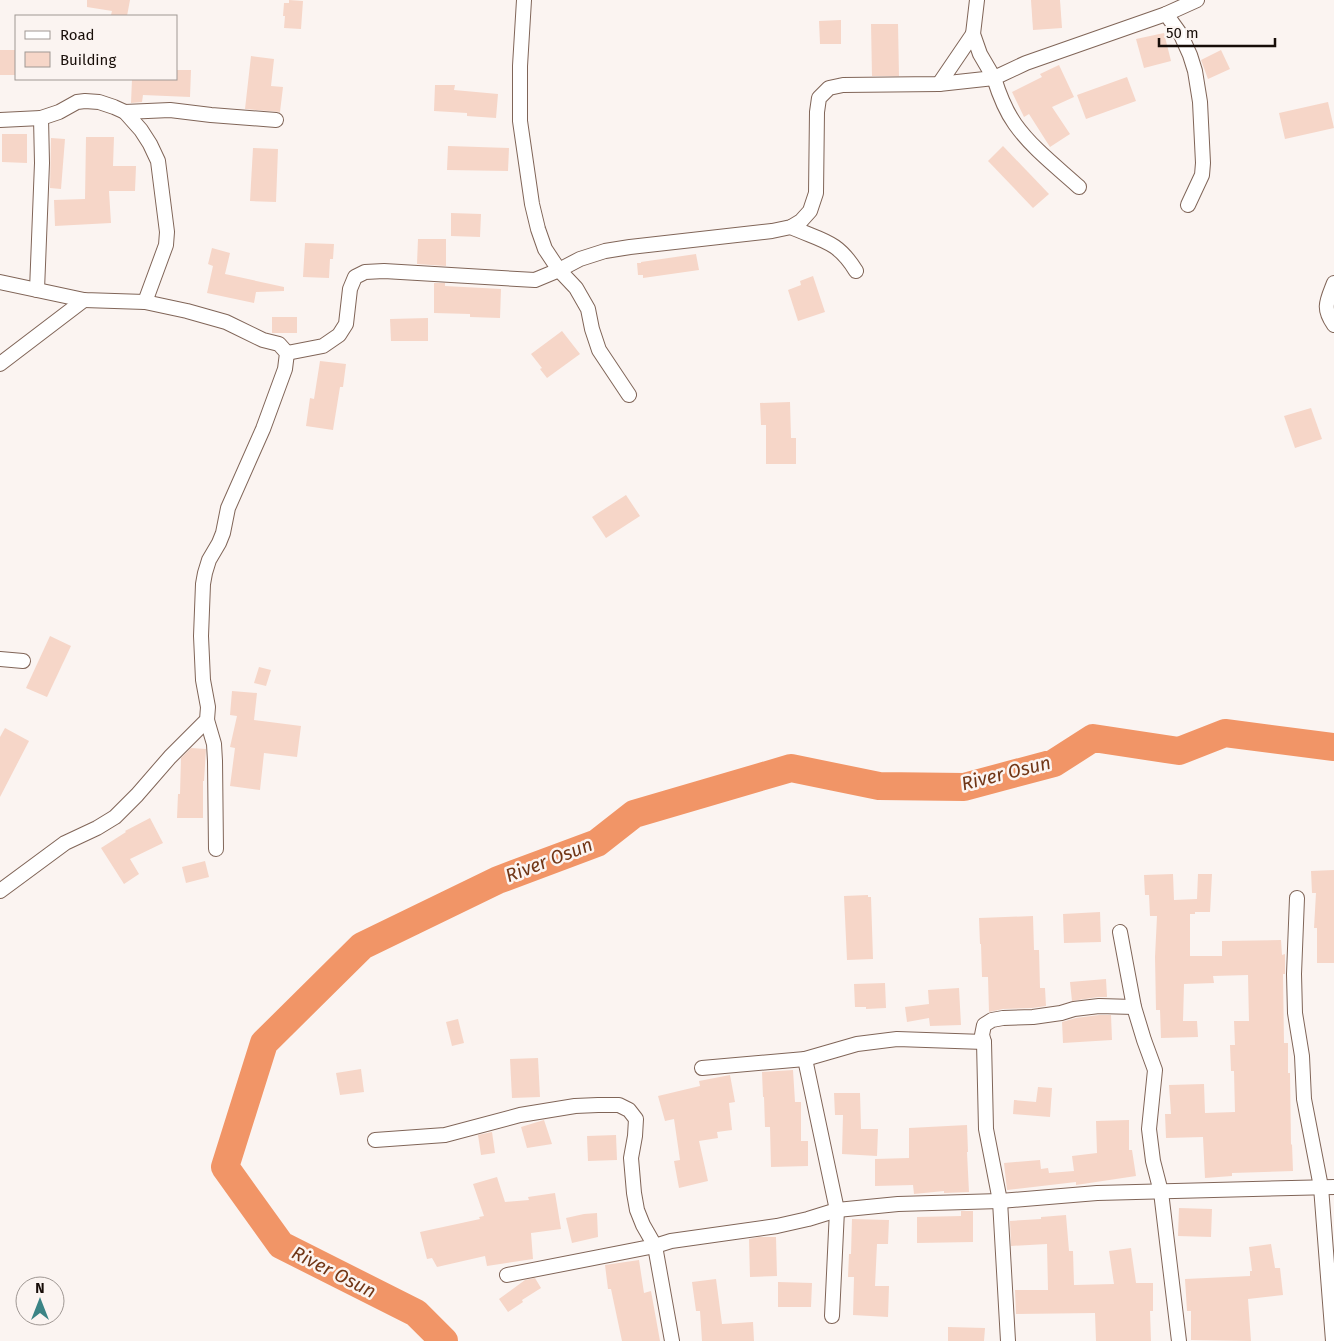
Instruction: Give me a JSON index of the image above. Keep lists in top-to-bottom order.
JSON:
{
  "water": ["River Osun"],
  "legend": ["Road", "Building"],
  "scale_bar": "50 m",
  "north": "top"
}
